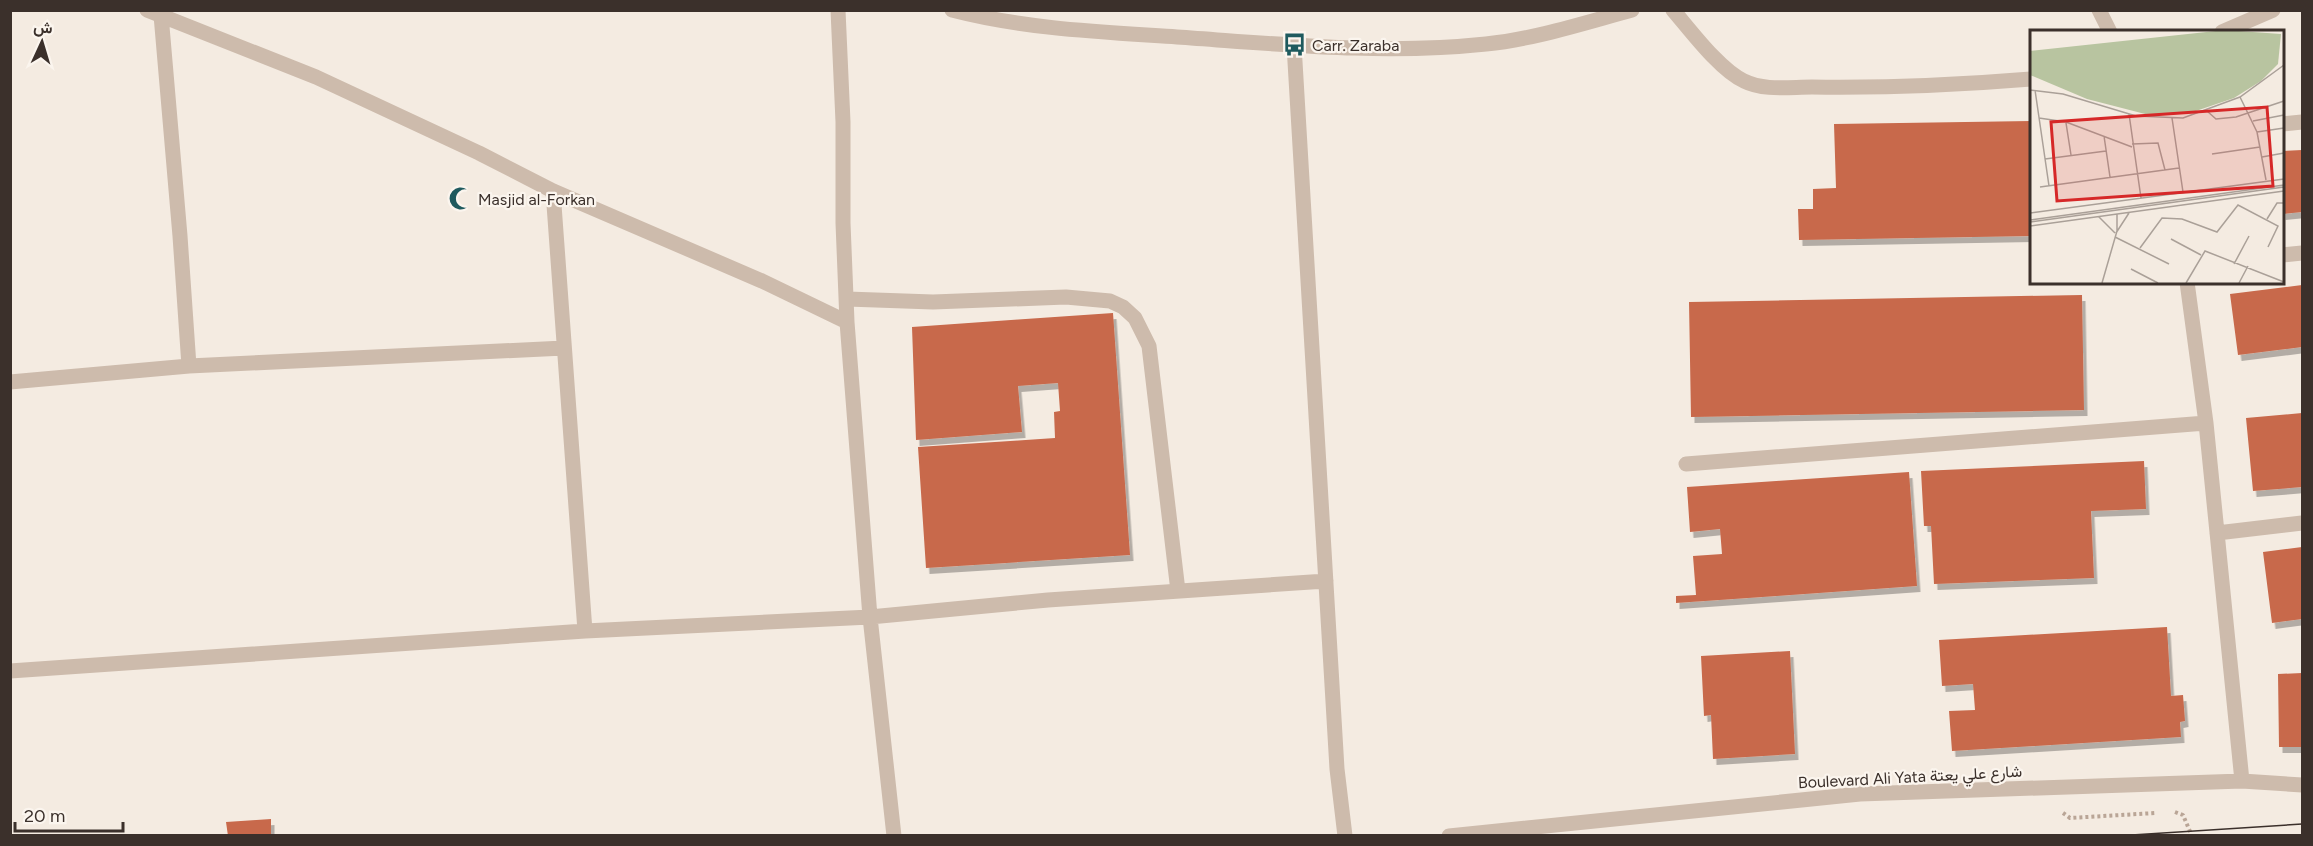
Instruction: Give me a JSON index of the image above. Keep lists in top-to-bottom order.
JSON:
{
  "streets": {
    "street": ["Boulevard Ali Yata شارع علي يعتة"]
  },
  "places": {
    "bus stop": ["Carr. Zaraba"],
    "mosque": ["Masjid al-Forkan"]
  },
  "scale_bar": "20 m",
  "north": "top"
}
